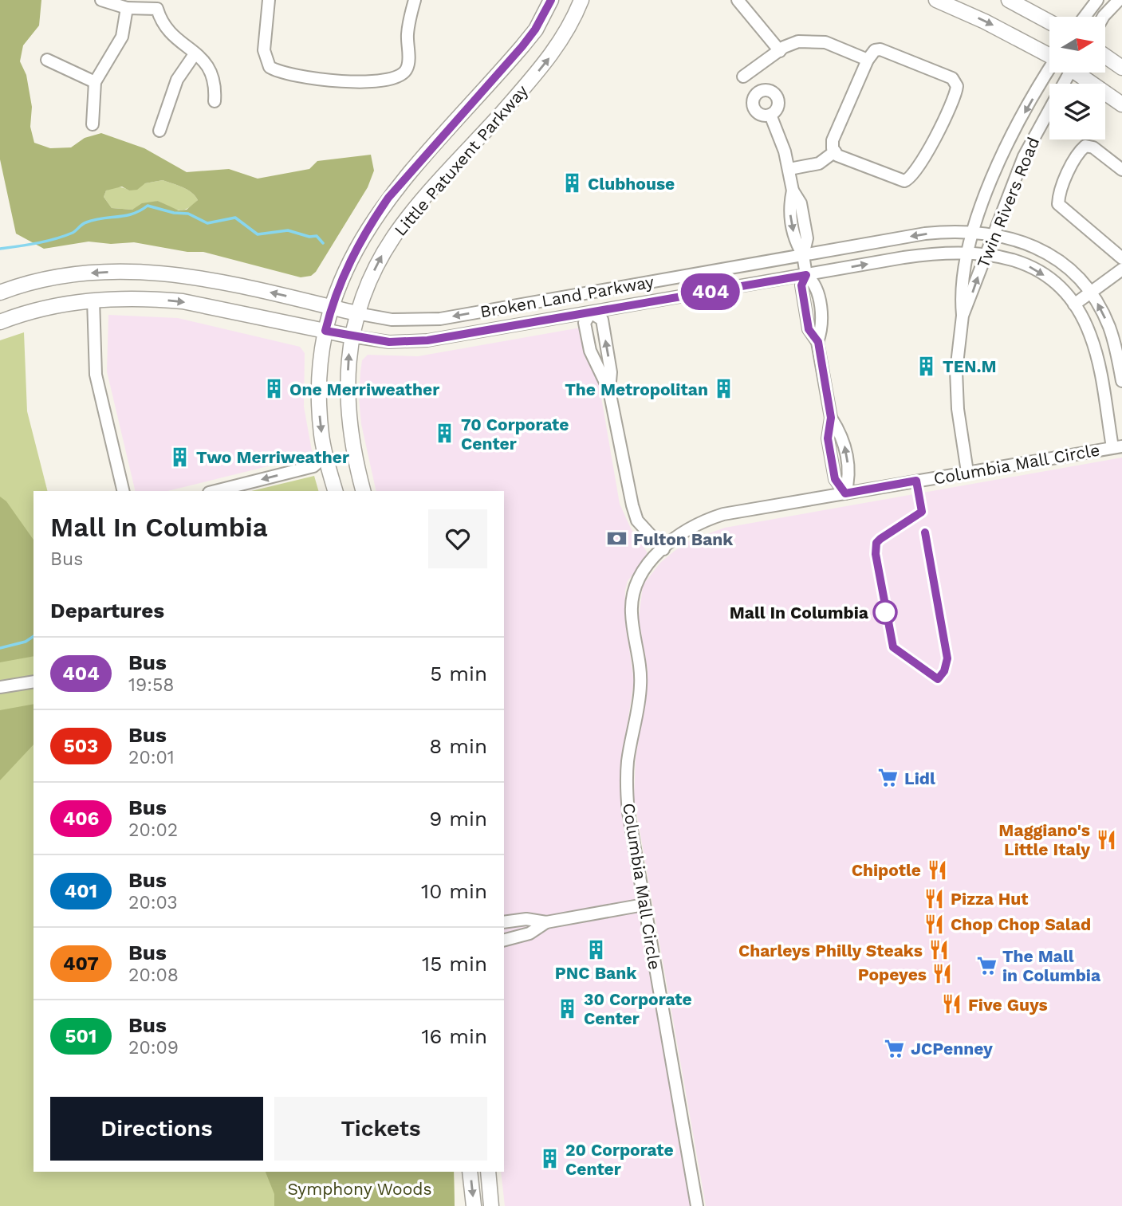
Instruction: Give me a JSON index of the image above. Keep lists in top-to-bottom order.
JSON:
{
  "streets": {
    "main road": ["Little Patuxent Parkway", "Broken Land Parkway"],
    "street": ["Twin Rivers Road", "Columbia Mall Circle"]
  },
  "crossings": [
    ["Little Patuxent Parkway", "Broken Land Parkway"],
    ["Twin Rivers Road", "Broken Land Parkway"],
    ["Twin Rivers Road", "Columbia Mall Circle"],
    ["Broken Land Parkway", "Columbia Mall Circle"]
  ],
  "parks": ["Symphony Woods"],
  "places": {
    "building": [
      "Clubhouse",
      "TEN.M",
      "One Merriweather",
      "The Metropolitan",
      "70 Corporate Center",
      "Two Merriweather",
      "PNC Bank",
      "30 Corporate Center",
      "20 Corporate Center"
    ],
    "bank": ["Fulton Bank"],
    "other": ["Mall In Columbia"],
    "supermarket": ["Lidl", "The Mall in Columbia", "JCPenney"],
    "restaurant": [
      "Maggiano's Little Italy",
      "Chipotle",
      "Pizza Hut",
      "Chop Chop Salad",
      "Charleys Philly Steaks",
      "Popeyes",
      "Five Guys"
    ]
  },
  "lines": ["bus line 404"],
  "north": "right",
  "page": {
    "on_map": "404",
    "heading": [
      ["Mall In Columbia", "Bus"],
      "Departures"
    ],
    "list": [
      {
        "mark": "404",
        "name": "Bus",
        "note": "19:58",
        "value": "5 min"
      },
      {
        "mark": "503",
        "name": "Bus",
        "note": "20:01",
        "value": "8 min"
      },
      {
        "mark": "406",
        "name": "Bus",
        "note": "20:02",
        "value": "9 min"
      },
      {
        "mark": "401",
        "name": "Bus",
        "note": "20:03",
        "value": "10 min"
      },
      {
        "mark": "407",
        "name": "Bus",
        "note": "20:08",
        "value": "15 min"
      },
      {
        "mark": "501",
        "name": "Bus",
        "note": "20:09",
        "value": "16 min"
      }
    ],
    "buttons": ["Directions", "Tickets"]
  }
}
